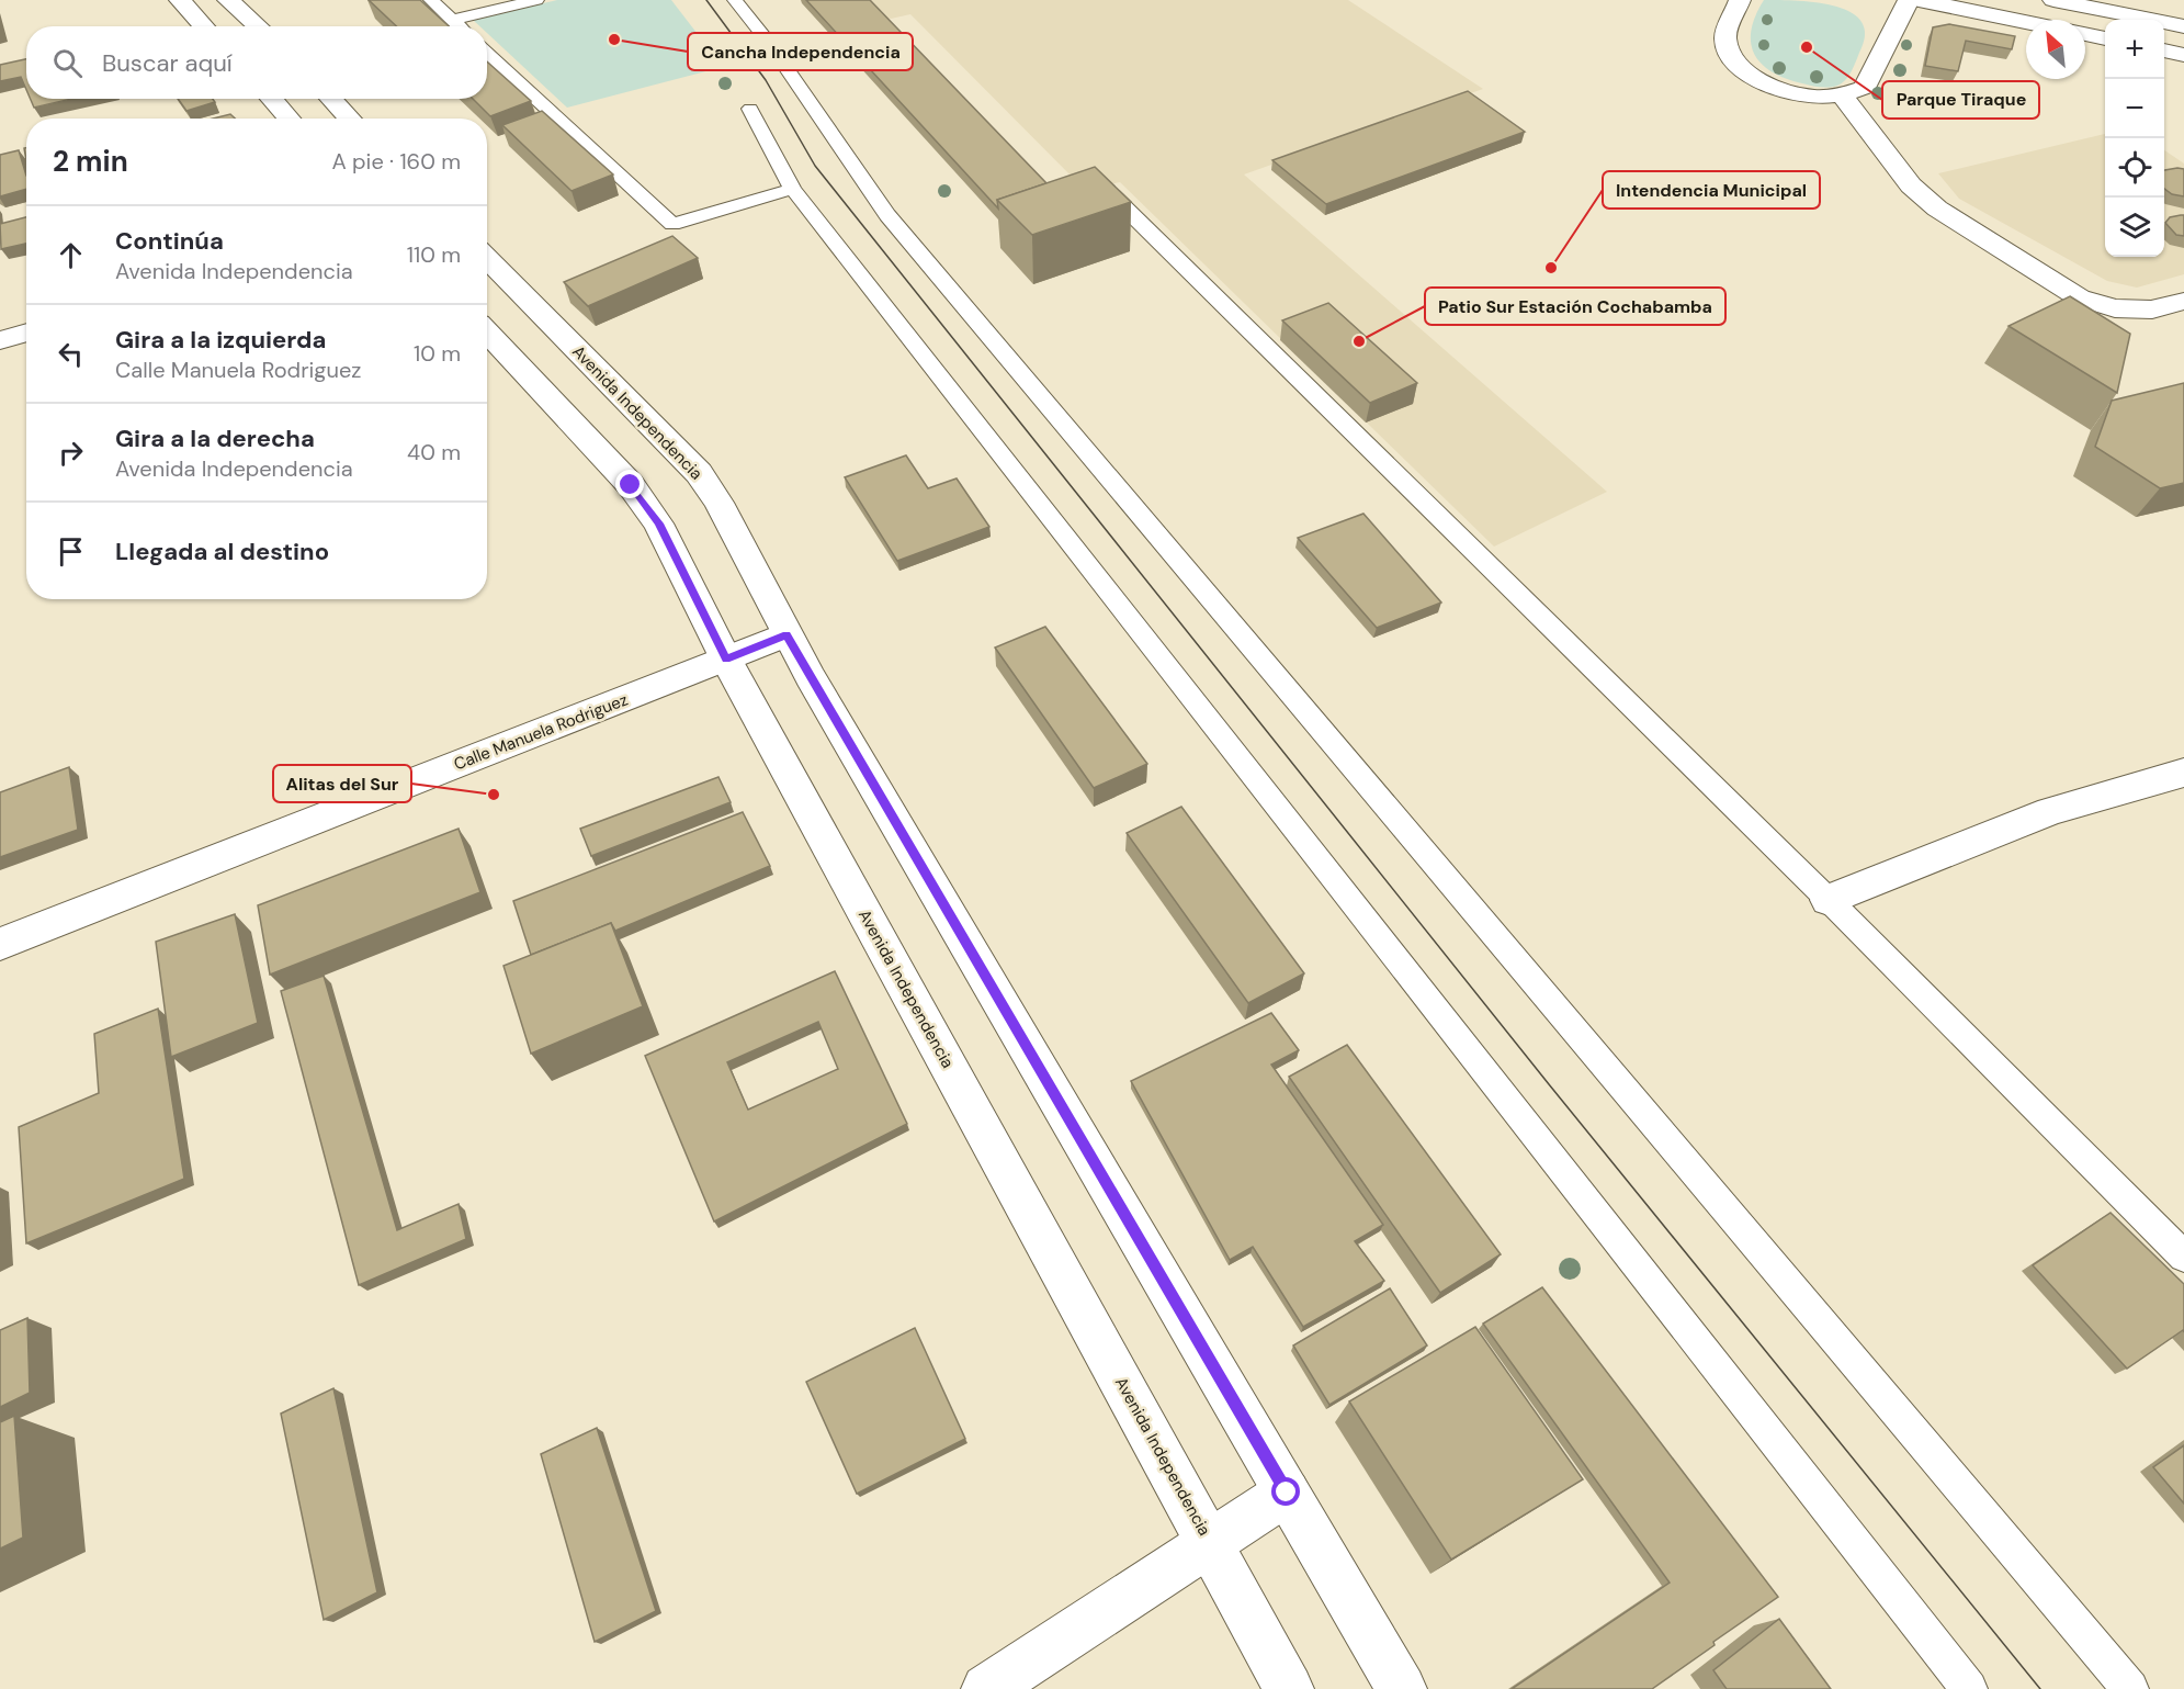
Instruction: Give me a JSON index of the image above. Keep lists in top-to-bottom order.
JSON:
{
  "streets": {
    "main road": ["Avenida Independencia", "Calle Manuela Rodriguez"]
  },
  "crossings": [
    ["Avenida Independencia", "Calle Manuela Rodriguez"]
  ],
  "places": [
    "Cancha Independencia",
    "Parque Tiraque",
    "Intendencia Municipal",
    "Patio Sur Estación Cochabamba",
    "Alitas del Sur"
  ],
  "north": "top left",
  "page": {
    "map_buttons": ["+", "−"],
    "search": "Buscar aquí",
    "heading": ["2 min", "A pie · 160 m"],
    "list": [
      ["Continúa", "Avenida Independencia", "110 m"],
      ["Gira a la izquierda", "Calle Manuela Rodriguez", "10 m"],
      ["Gira a la derecha", "Avenida Independencia", "40 m"],
      "Llegada al destino"
    ]
  }
}
